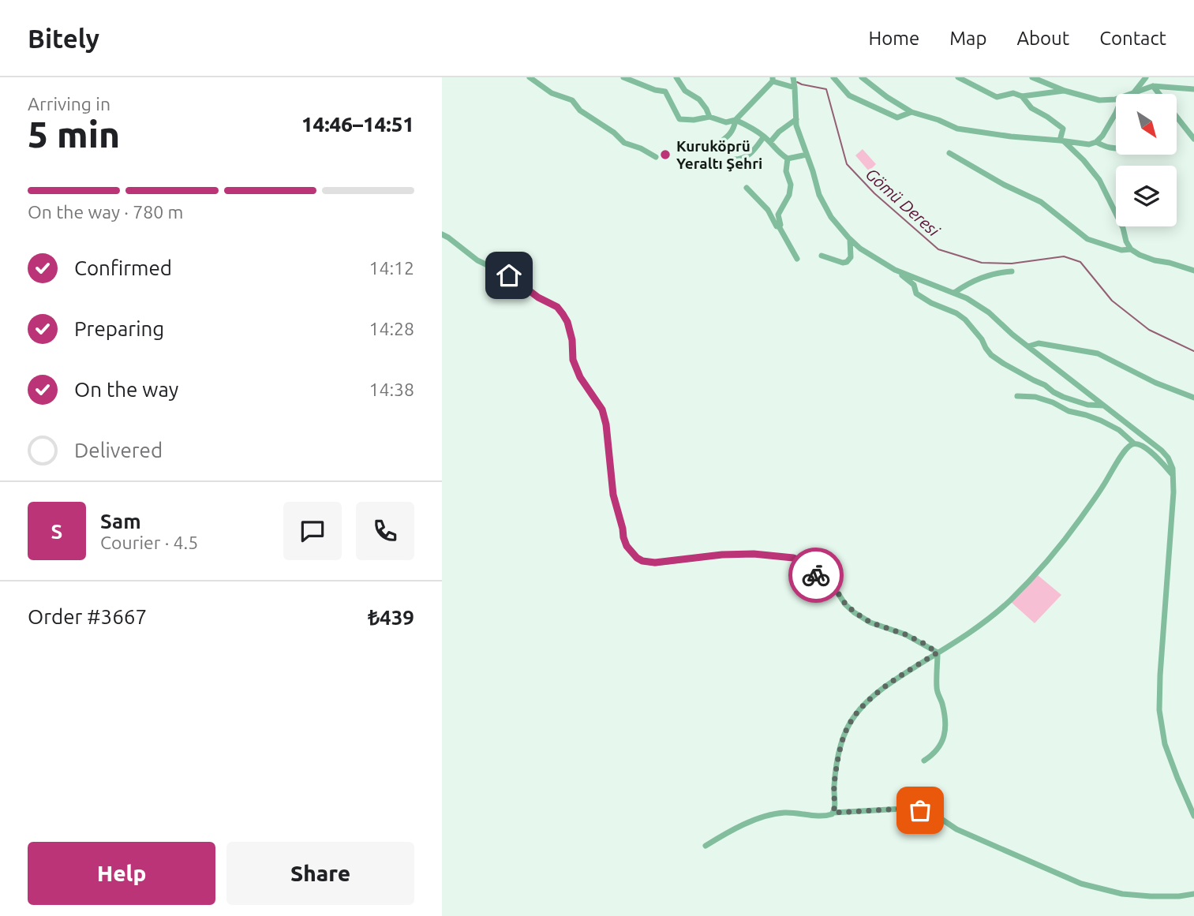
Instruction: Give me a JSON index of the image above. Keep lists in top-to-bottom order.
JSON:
{
  "water": ["Gömü Deresi"],
  "places": ["Kuruköprü Yeraltı Şehri"],
  "north": "bottom right",
  "page": {
    "header": "Bitely",
    "nav": [
      "Home",
      "Map",
      "About",
      "Contact"
    ],
    "heading": ["5 min", "Arriving in", "14:46–14:51"],
    "panel": [
      "Sam",
      "Courier · 4.5",
      "Order #3667",
      "₺439"
    ],
    "bar": "On the way · 780 m",
    "list": [
      ["Confirmed", "14:12"],
      ["Preparing", "14:28"],
      ["On the way", "14:38"],
      "Delivered"
    ],
    "round": "S",
    "buttons": ["Help", "Share"]
  }
}
